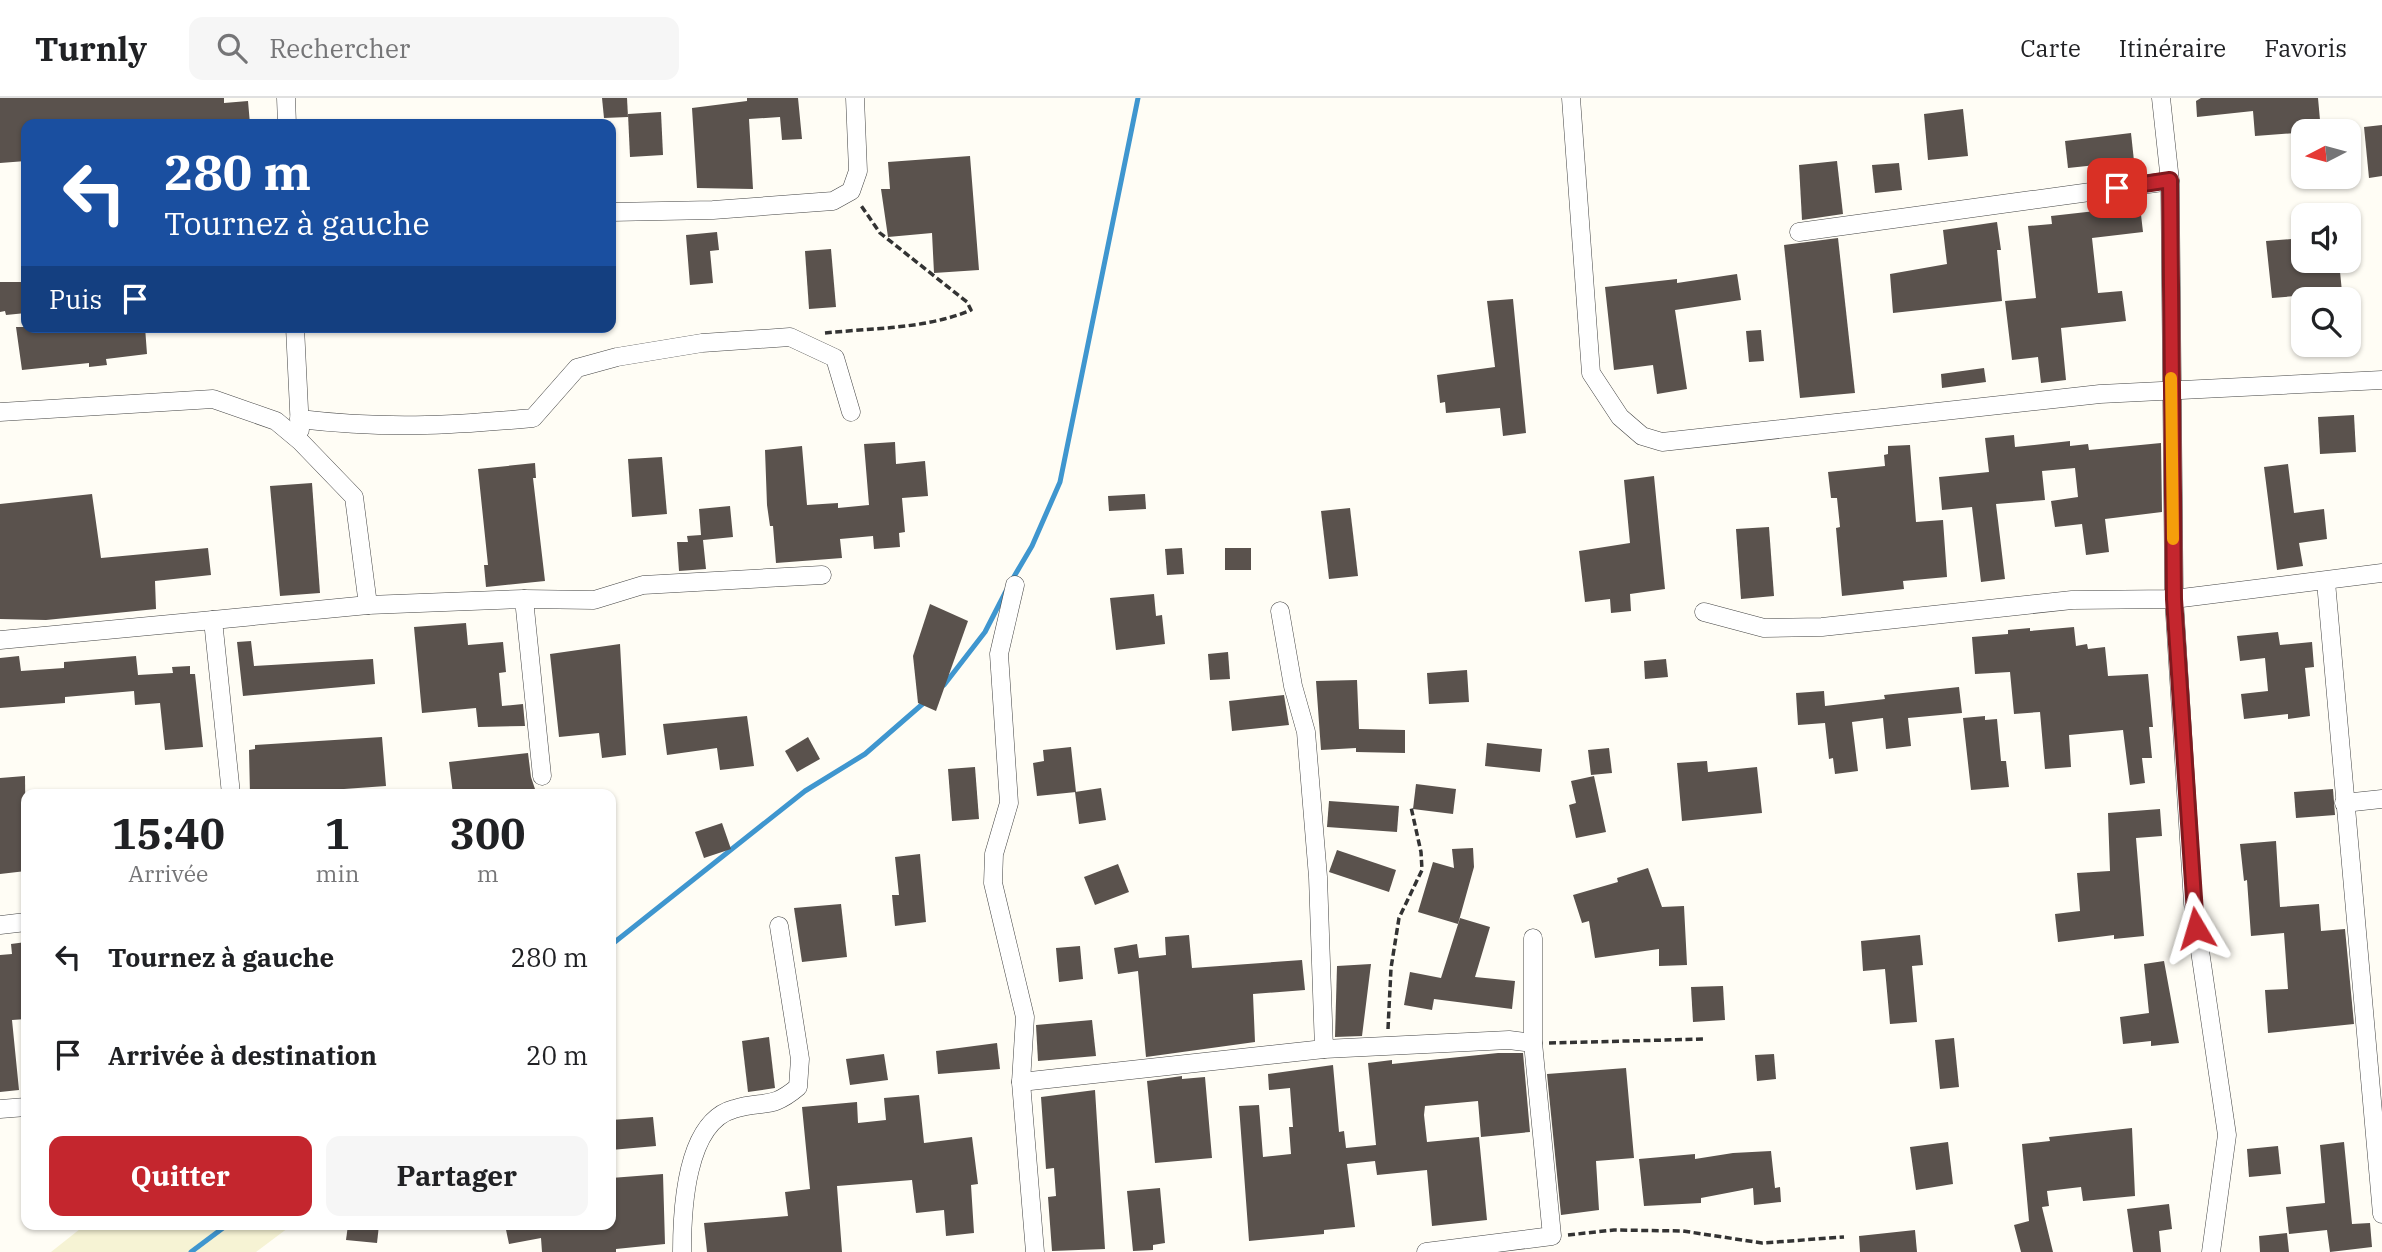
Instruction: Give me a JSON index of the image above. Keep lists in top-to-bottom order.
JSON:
{
  "north": "left",
  "page": {
    "header": "Turnly",
    "search": "Rechercher",
    "nav": ["Carte", "Itinéraire", "Favoris"],
    "turn": ["280 m", "Tournez à gauche"],
    "then": "Puis",
    "eta": [
      "15:40",
      "Arrivée",
      "1",
      "min",
      "300",
      "m"
    ],
    "list": [
      {
        "name": "Tournez à gauche",
        "value": "280 m"
      },
      {
        "name": "Arrivée à destination",
        "value": "20 m"
      }
    ],
    "buttons": ["Quitter", "Partager"]
  }
}
